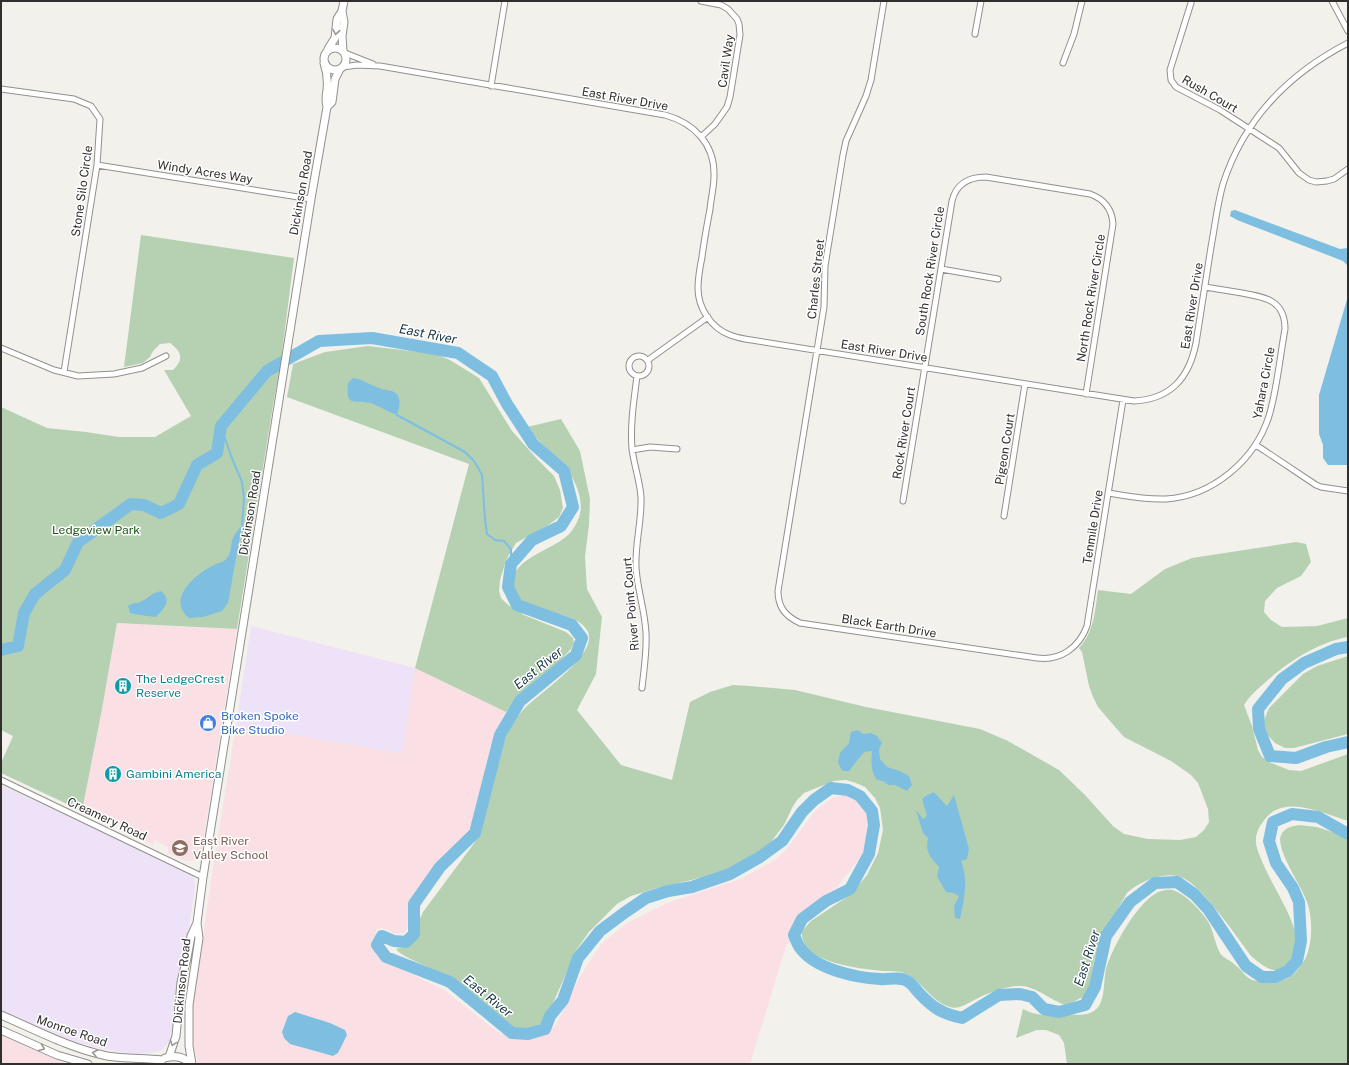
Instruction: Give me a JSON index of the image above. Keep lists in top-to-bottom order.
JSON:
{
  "streets": {
    "street": [
      "Cavil Way",
      "Rush Court",
      "East River Drive",
      "Windy Acres Way",
      "Stone Silo Circle",
      "Dickinson Road",
      "South Rock River Circle",
      "Charles Street",
      "North Rock River Circle",
      "Yahara Circle",
      "Rock River Court",
      "Pigeon Court",
      "Tenmile Drive",
      "River Point Court",
      "Black Earth Drive",
      "Creamery Road",
      "Monroe Road"
    ]
  },
  "crossings": [
    ["Cavil Way", "East River Drive"],
    ["Rush Court", "East River Drive"],
    ["East River Drive", "Dickinson Road"],
    ["East River Drive", "South Rock River Circle"],
    ["East River Drive", "Charles Street"],
    ["East River Drive", "North Rock River Circle"],
    ["East River Drive", "Yahara Circle"],
    ["East River Drive", "Rock River Court"],
    ["East River Drive", "Pigeon Court"],
    ["East River Drive", "Tenmile Drive"],
    ["Windy Acres Way", "Stone Silo Circle"],
    ["Windy Acres Way", "Dickinson Road"],
    ["Dickinson Road", "Creamery Road"],
    ["South Rock River Circle", "North Rock River Circle"],
    ["South Rock River Circle", "Rock River Court"],
    ["Charles Street", "Black Earth Drive"],
    ["Yahara Circle", "Tenmile Drive"],
    ["Tenmile Drive", "Black Earth Drive"]
  ],
  "water": ["East River"],
  "parks": ["Ledgeview Park"],
  "places": {
    "building": ["The LedgeCrest Reserve", "Gambini America"],
    "shop": ["Broken Spoke Bike Studio"],
    "school or university": ["East River Valley School"]
  }
}
